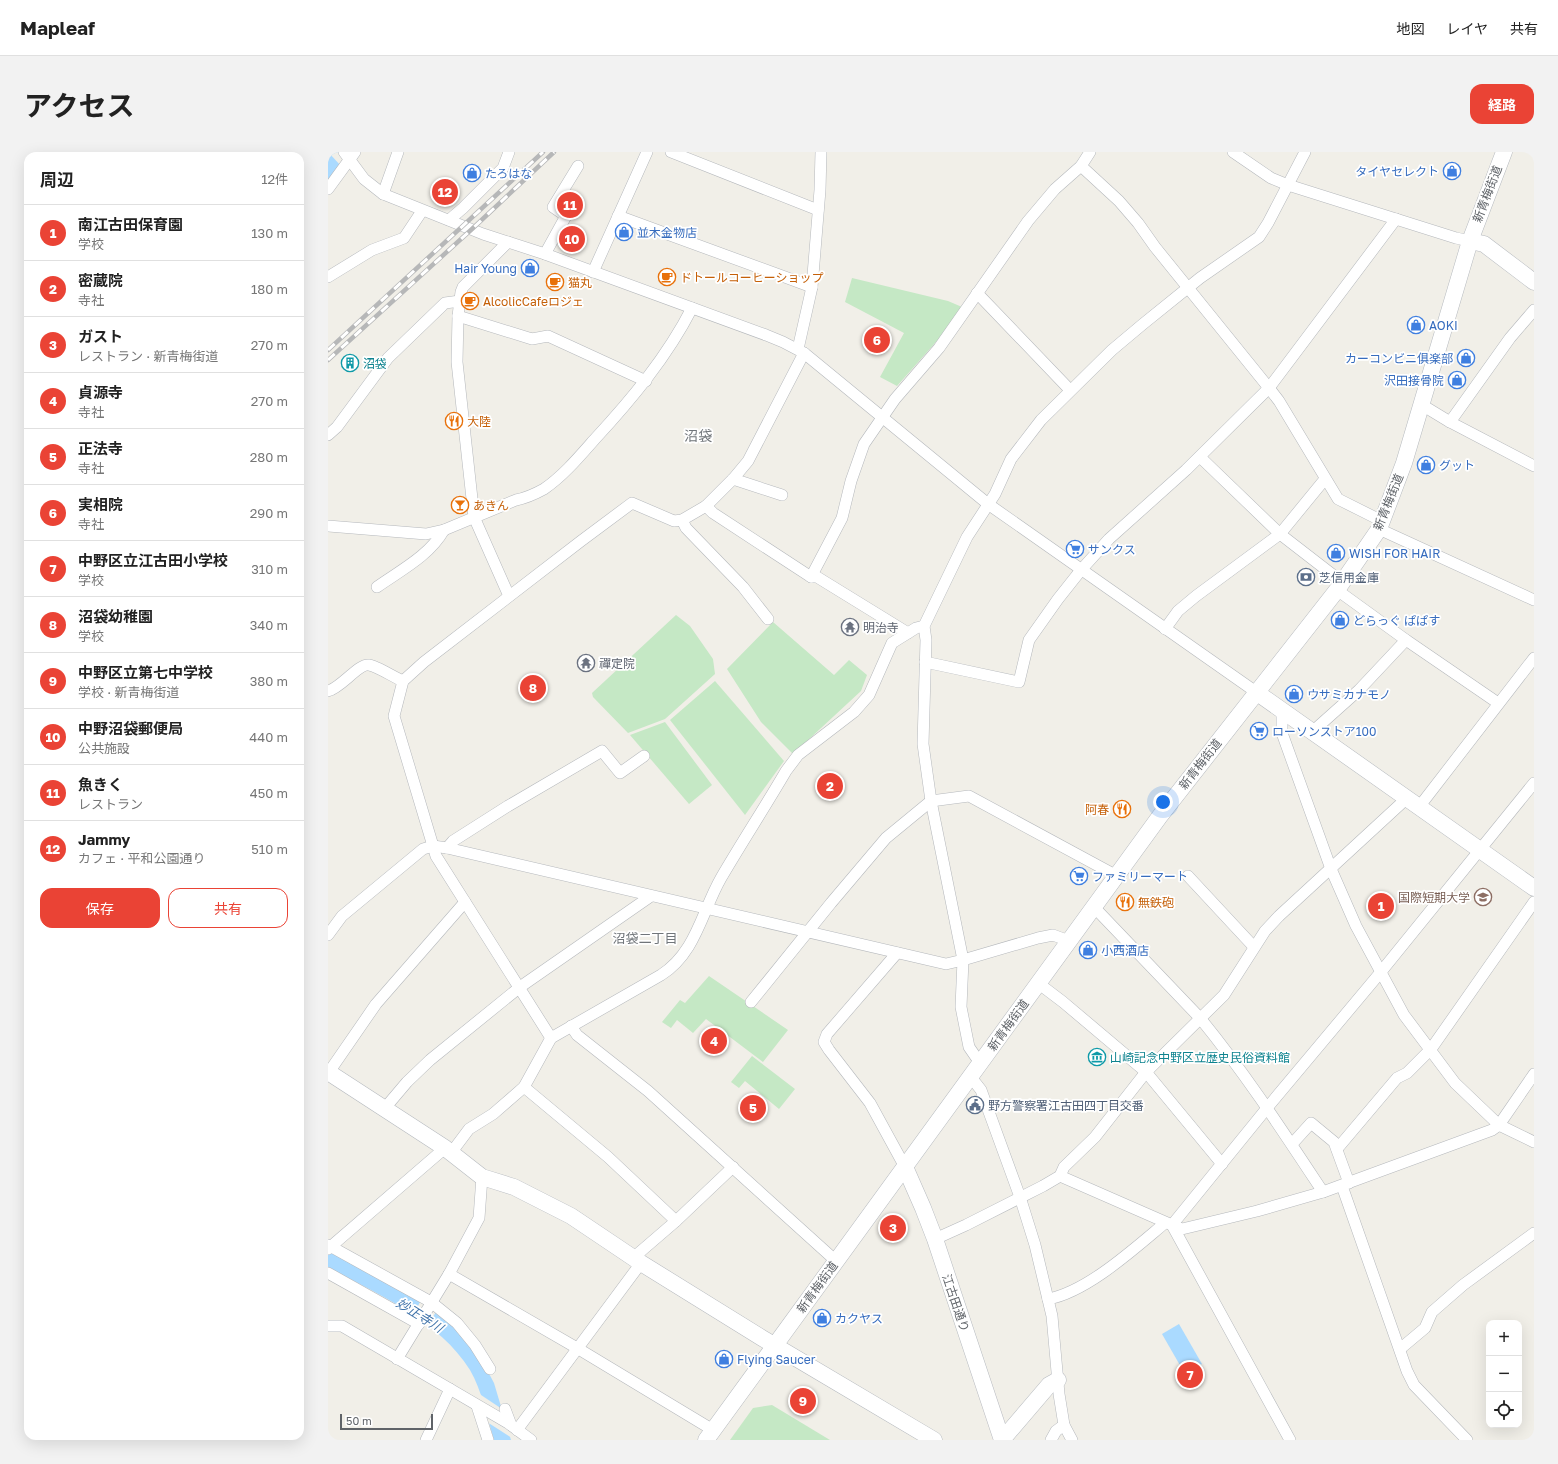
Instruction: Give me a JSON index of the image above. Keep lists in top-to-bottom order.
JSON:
{
  "streets": {
    "main road": ["新青梅街道", "江古田通り"]
  },
  "crossings": [
    ["新青梅街道", "江古田通り"]
  ],
  "districts": ["沼袋", "沼袋二丁目"],
  "water": ["妙正寺川"],
  "places": {
    "shop": [
      "タイヤセレクト",
      "たろはな",
      "並木金物店",
      "Hair Young",
      "AOKI",
      "カーコンビニ俱楽部",
      "沢田接骨院",
      "グット",
      "WISH FOR HAIR",
      "どらっぐ ぱぱす",
      "ウサミカナモノ",
      "小西酒店",
      "カクヤス",
      "Flying Saucer"
    ],
    "cafe": ["ドトールコーヒーショップ", "猫丸", "AlcolicCafeロジェ"],
    "building": ["沼袋"],
    "restaurant": ["大陸", "阿春", "無鉄砲"],
    "bar": ["あきん"],
    "supermarket": ["サンクス", "ローソンストア100", "ファミリーマート"],
    "bank": ["芝信用金庫"],
    "temple": ["明治寺", "禪定院"],
    "school or university": ["国際短期大学"],
    "museum": ["山崎記念中野区立歴史民俗資料館"],
    "public building": ["野方警察署江古田四丁目交番"]
  },
  "scale_bar": "50 m",
  "page": {
    "header": "Mapleaf",
    "nav": ["地図", "レイヤ", "共有"],
    "title": "アクセス",
    "buttons": [
      "経路",
      ["保存", "共有"]
    ],
    "heading": ["周辺", "12件"],
    "pins": [
      "12",
      "11",
      "10",
      "6",
      "8",
      "2",
      "1",
      "4",
      "5",
      "3",
      "7",
      "9"
    ],
    "list": [
      {
        "mark": "1",
        "name": "南江古田保育園",
        "note": "学校",
        "value": "130 m"
      },
      {
        "mark": "2",
        "name": "密蔵院",
        "note": "寺社",
        "value": "180 m"
      },
      {
        "mark": "3",
        "name": "ガスト",
        "note": "レストラン · 新青梅街道",
        "value": "270 m"
      },
      {
        "mark": "4",
        "name": "貞源寺",
        "note": "寺社",
        "value": "270 m"
      },
      {
        "mark": "5",
        "name": "正法寺",
        "note": "寺社",
        "value": "280 m"
      },
      {
        "mark": "6",
        "name": "実相院",
        "note": "寺社",
        "value": "290 m"
      },
      {
        "mark": "7",
        "name": "中野区立江古田小学校",
        "note": "学校",
        "value": "310 m"
      },
      {
        "mark": "8",
        "name": "沼袋幼稚園",
        "note": "学校",
        "value": "340 m"
      },
      {
        "mark": "9",
        "name": "中野区立第七中学校",
        "note": "学校 · 新青梅街道",
        "value": "380 m"
      },
      {
        "mark": "10",
        "name": "中野沼袋郵便局",
        "note": "公共施設",
        "value": "440 m"
      },
      {
        "mark": "11",
        "name": "魚きく",
        "note": "レストラン",
        "value": "450 m"
      },
      {
        "mark": "12",
        "name": "Jammy",
        "note": "カフェ · 平和公園通り",
        "value": "510 m"
      }
    ],
    "map_buttons": ["+", "−"],
    "scale": "50 m"
  }
}
